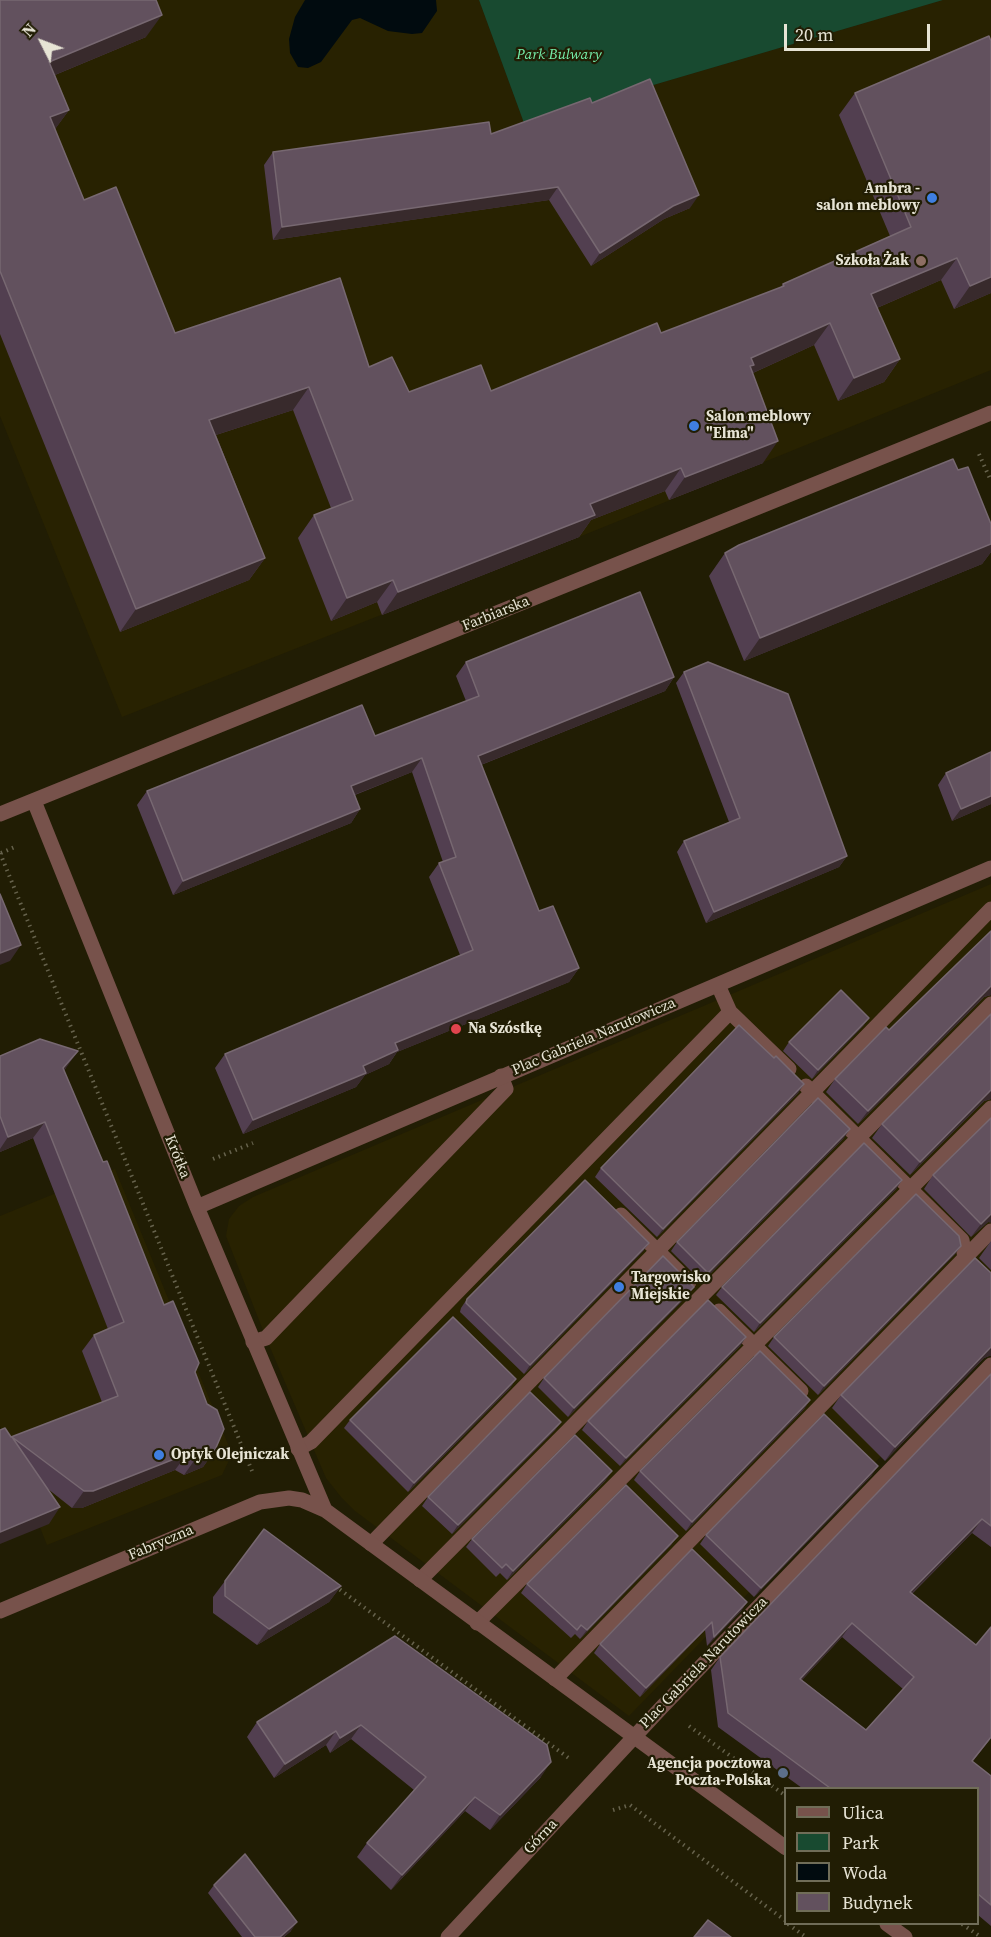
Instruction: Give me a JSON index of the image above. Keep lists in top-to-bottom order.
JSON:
{
  "streets": {
    "street": [
      "Farbiarska",
      "Plac Gabriela Narutowicza",
      "Krótka",
      "Fabryczna",
      "Górna"
    ]
  },
  "crossings": [
    ["Farbiarska", "Krótka"],
    ["Plac Gabriela Narutowicza", "Krótka"],
    ["Plac Gabriela Narutowicza", "Fabryczna"],
    ["Plac Gabriela Narutowicza", "Górna"],
    ["Krótka", "Fabryczna"]
  ],
  "parks": ["Park Bulwary"],
  "places": [
    "Ambra - salon meblowy",
    "Szkoła Żak",
    "Salon meblowy \"Elma\"",
    "Na Szóstkę",
    "Targowisko Miejskie",
    "Optyk Olejniczak",
    "Agencja pocztowa Poczta-Polska"
  ],
  "legend": [
    "Ulica",
    "Park",
    "Woda",
    "Budynek"
  ],
  "scale_bar": "20 m",
  "north": "top left"
}
